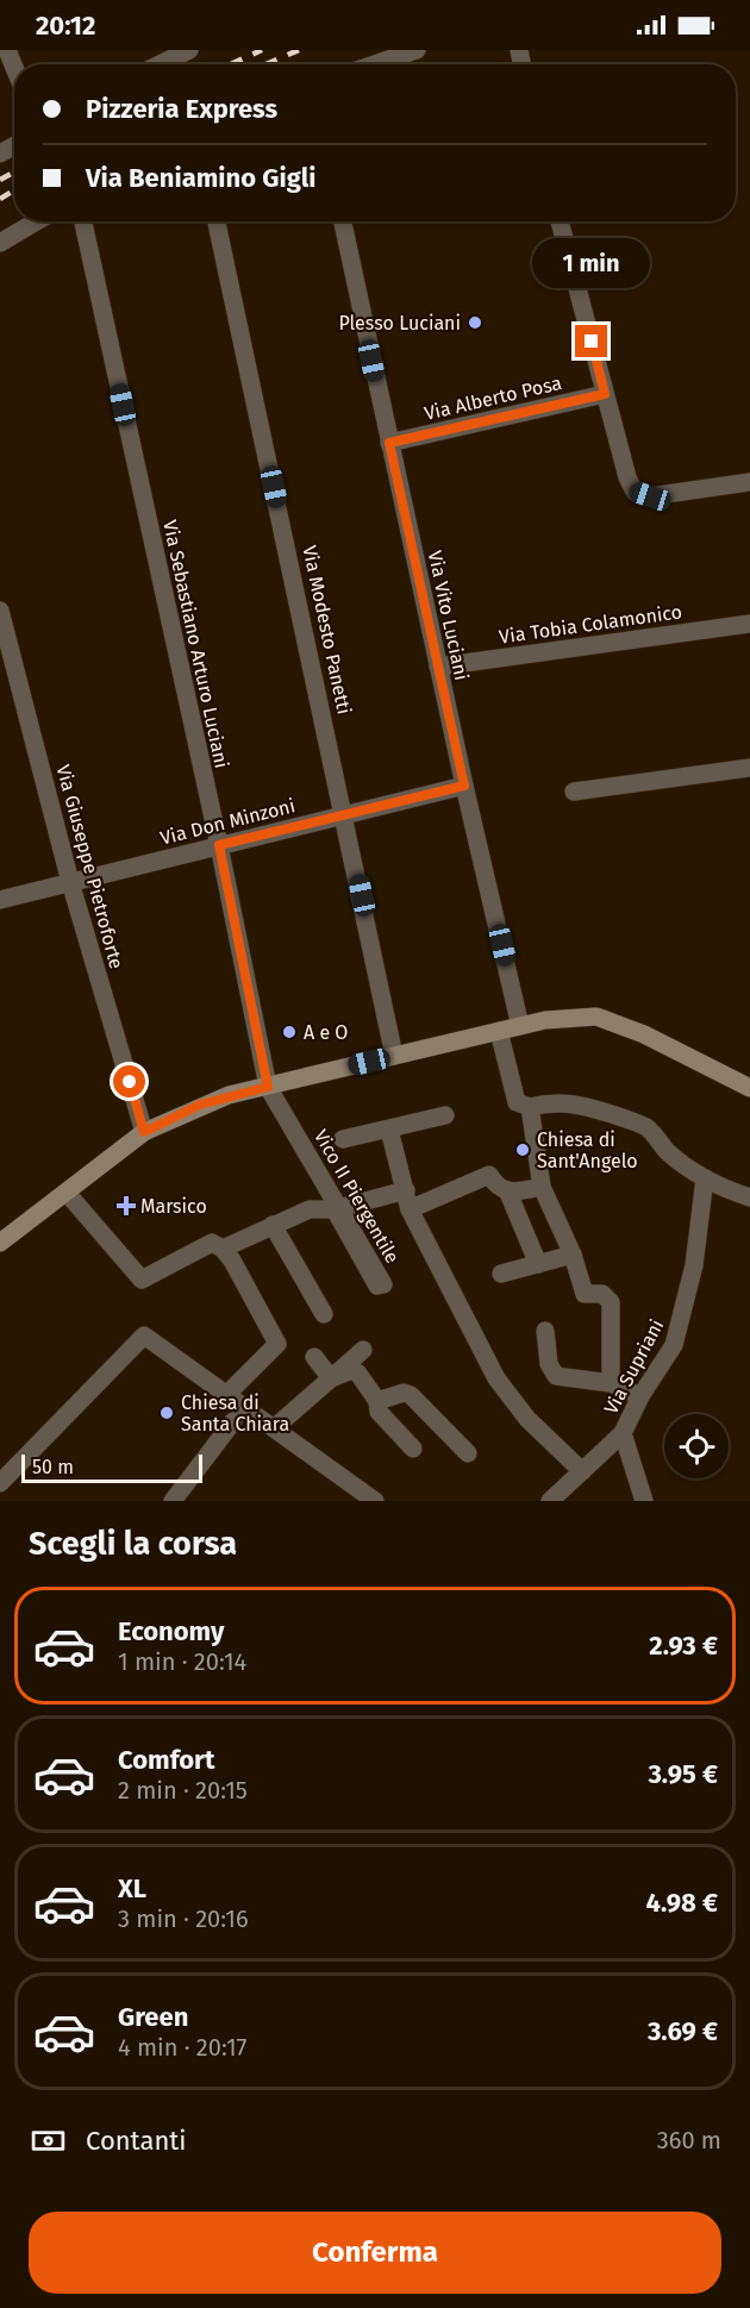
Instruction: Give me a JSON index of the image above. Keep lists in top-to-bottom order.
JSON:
{
  "streets": {
    "street": [
      "Via Alberto Posa",
      "Via Vito Luciani",
      "Via Tobia Colamonico",
      "Via Modesto Panetti",
      "Via Sebastiano Arturo Luciani",
      "Via Don Minzoni",
      "Via Giuseppe Pietroforte",
      "Vico II Piergentile",
      "Via Supriani"
    ]
  },
  "crossings": [
    ["Via Alberto Posa", "Via Vito Luciani"],
    ["Via Vito Luciani", "Via Tobia Colamonico"],
    ["Via Vito Luciani", "Via Don Minzoni"],
    ["Via Modesto Panetti", "Via Don Minzoni"],
    ["Via Sebastiano Arturo Luciani", "Via Don Minzoni"],
    ["Via Sebastiano Arturo Luciani", "Vico II Piergentile"],
    ["Via Don Minzoni", "Via Giuseppe Pietroforte"]
  ],
  "places": {
    "other": [
      "Plesso Luciani",
      "A e O",
      "Chiesa di Sant'Angelo",
      "Chiesa di Santa Chiara"
    ],
    "health": ["Marsico"]
  },
  "scale_bar": "50 m",
  "page": {
    "status": "20:12",
    "banner": ["Pizzeria Express", "Via Beniamino Gigli"],
    "bubble": "1 min",
    "scale": "50 m",
    "heading": "Scegli la corsa",
    "list": [
      {
        "name": "Economy",
        "note": "1 min · 20:14",
        "value": "2.93 €"
      },
      {
        "name": "Comfort",
        "note": "2 min · 20:15",
        "value": "3.95 €"
      },
      {
        "name": "XL",
        "note": "3 min · 20:16",
        "value": "4.98 €"
      },
      {
        "name": "Green",
        "note": "4 min · 20:17",
        "value": "3.69 €"
      }
    ],
    "pay": ["Contanti", "360 m"],
    "buttons": "Conferma"
  }
}
